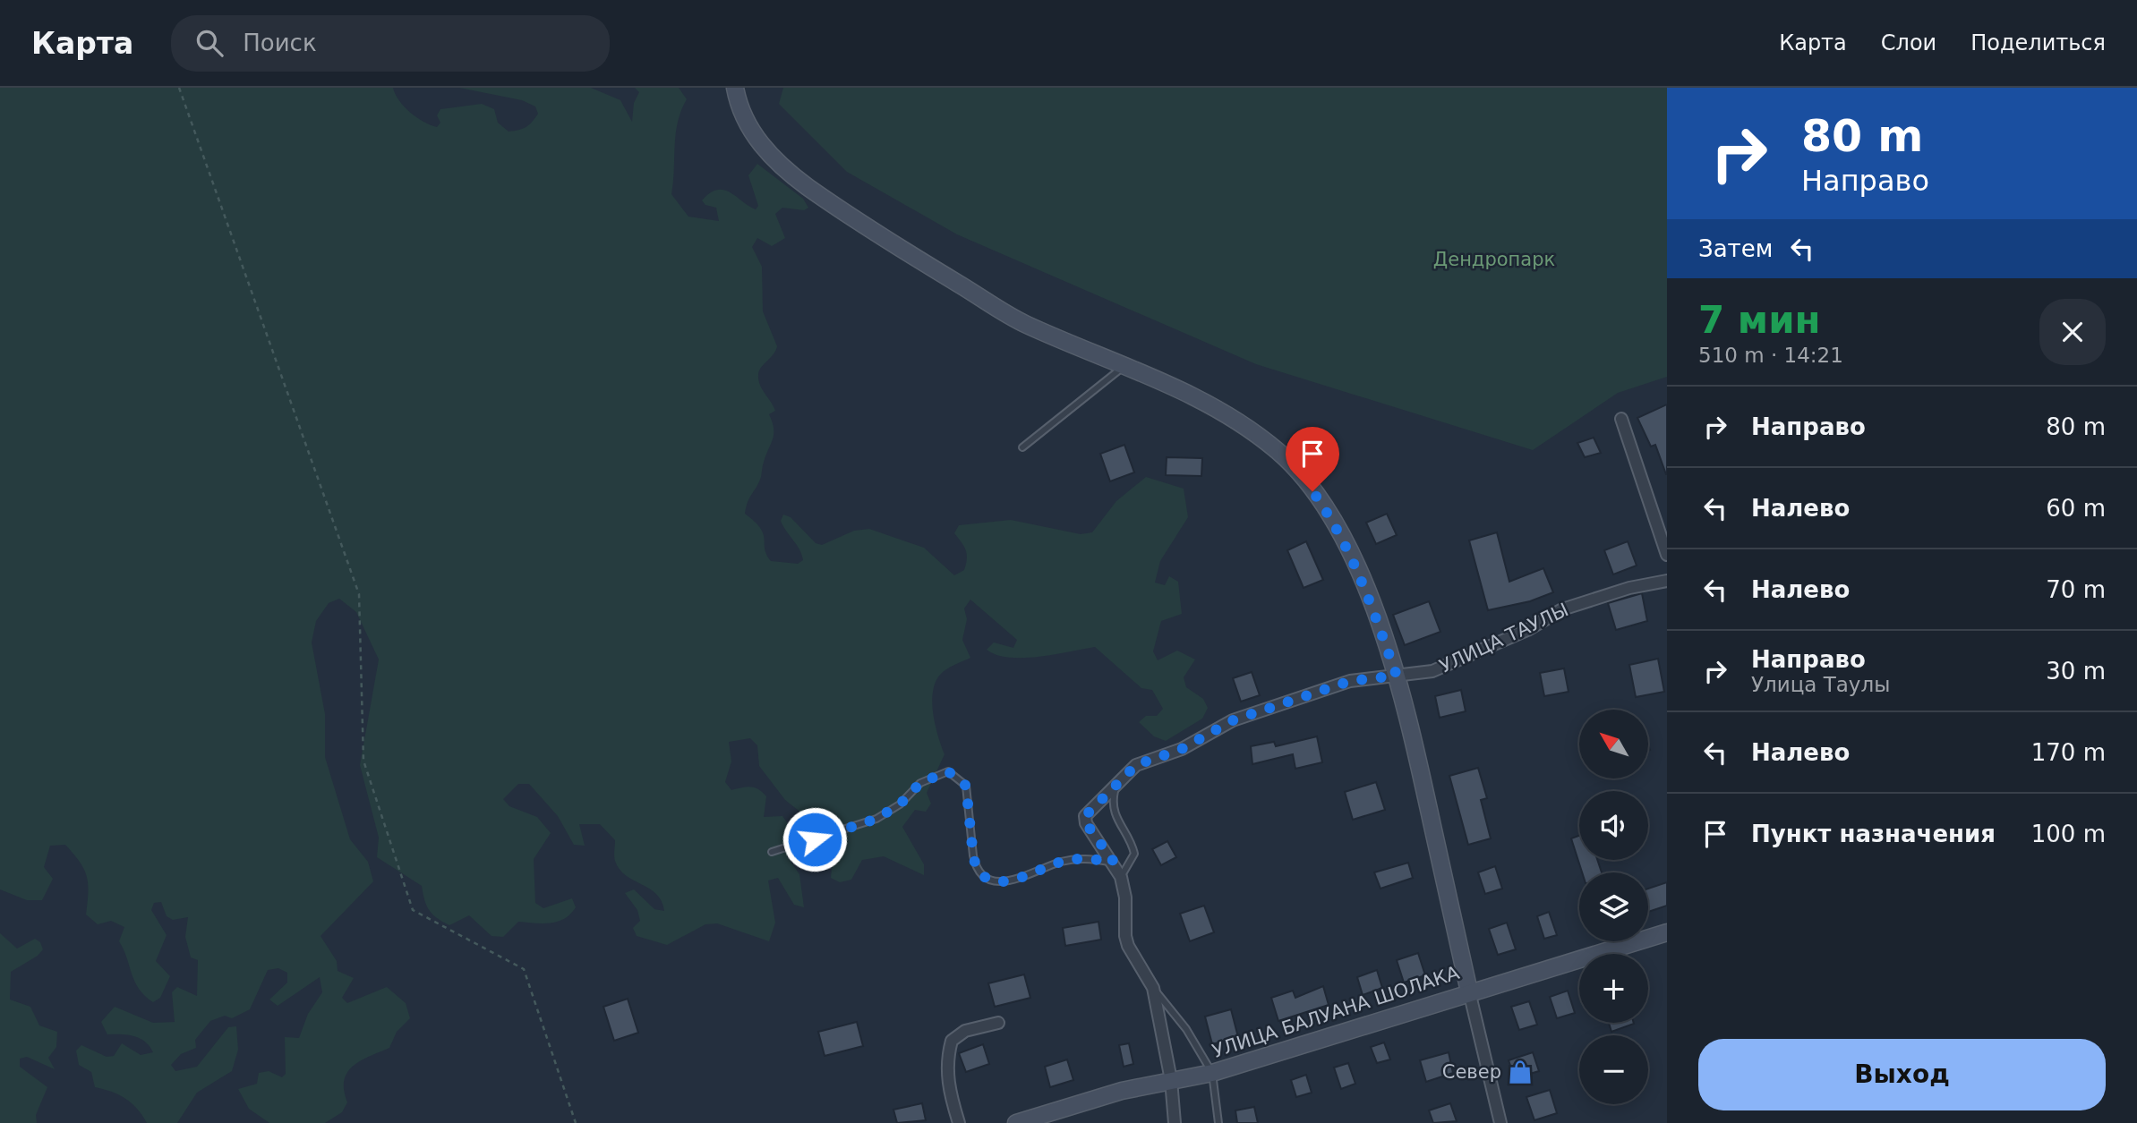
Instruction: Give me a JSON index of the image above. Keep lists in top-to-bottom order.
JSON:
{
  "streets": {
    "street": ["УЛИЦА ТАУЛЫ", "УЛИЦА БАЛУАНА ШОЛАКА"]
  },
  "parks": ["Дендропарк"],
  "places": {
    "shop": ["Север"]
  },
  "north": "top left",
  "page": {
    "header": "Карта",
    "search": "Поиск",
    "nav": ["Карта", "Слои", "Поделиться"],
    "turn": ["80 m", "Направо"],
    "then": "Затем",
    "heading": ["7 мин", "510 m · 14:21"],
    "list": [
      {
        "name": "Направо",
        "value": "80 m"
      },
      {
        "name": "Налево",
        "value": "60 m"
      },
      {
        "name": "Налево",
        "value": "70 m"
      },
      {
        "name": "Направо",
        "note": "Улица Таулы",
        "value": "30 m"
      },
      {
        "name": "Налево",
        "value": "170 m"
      },
      {
        "name": "Пункт назначения",
        "value": "100 m"
      }
    ],
    "map_buttons": ["+", "−"],
    "buttons": "Выход"
  }
}
